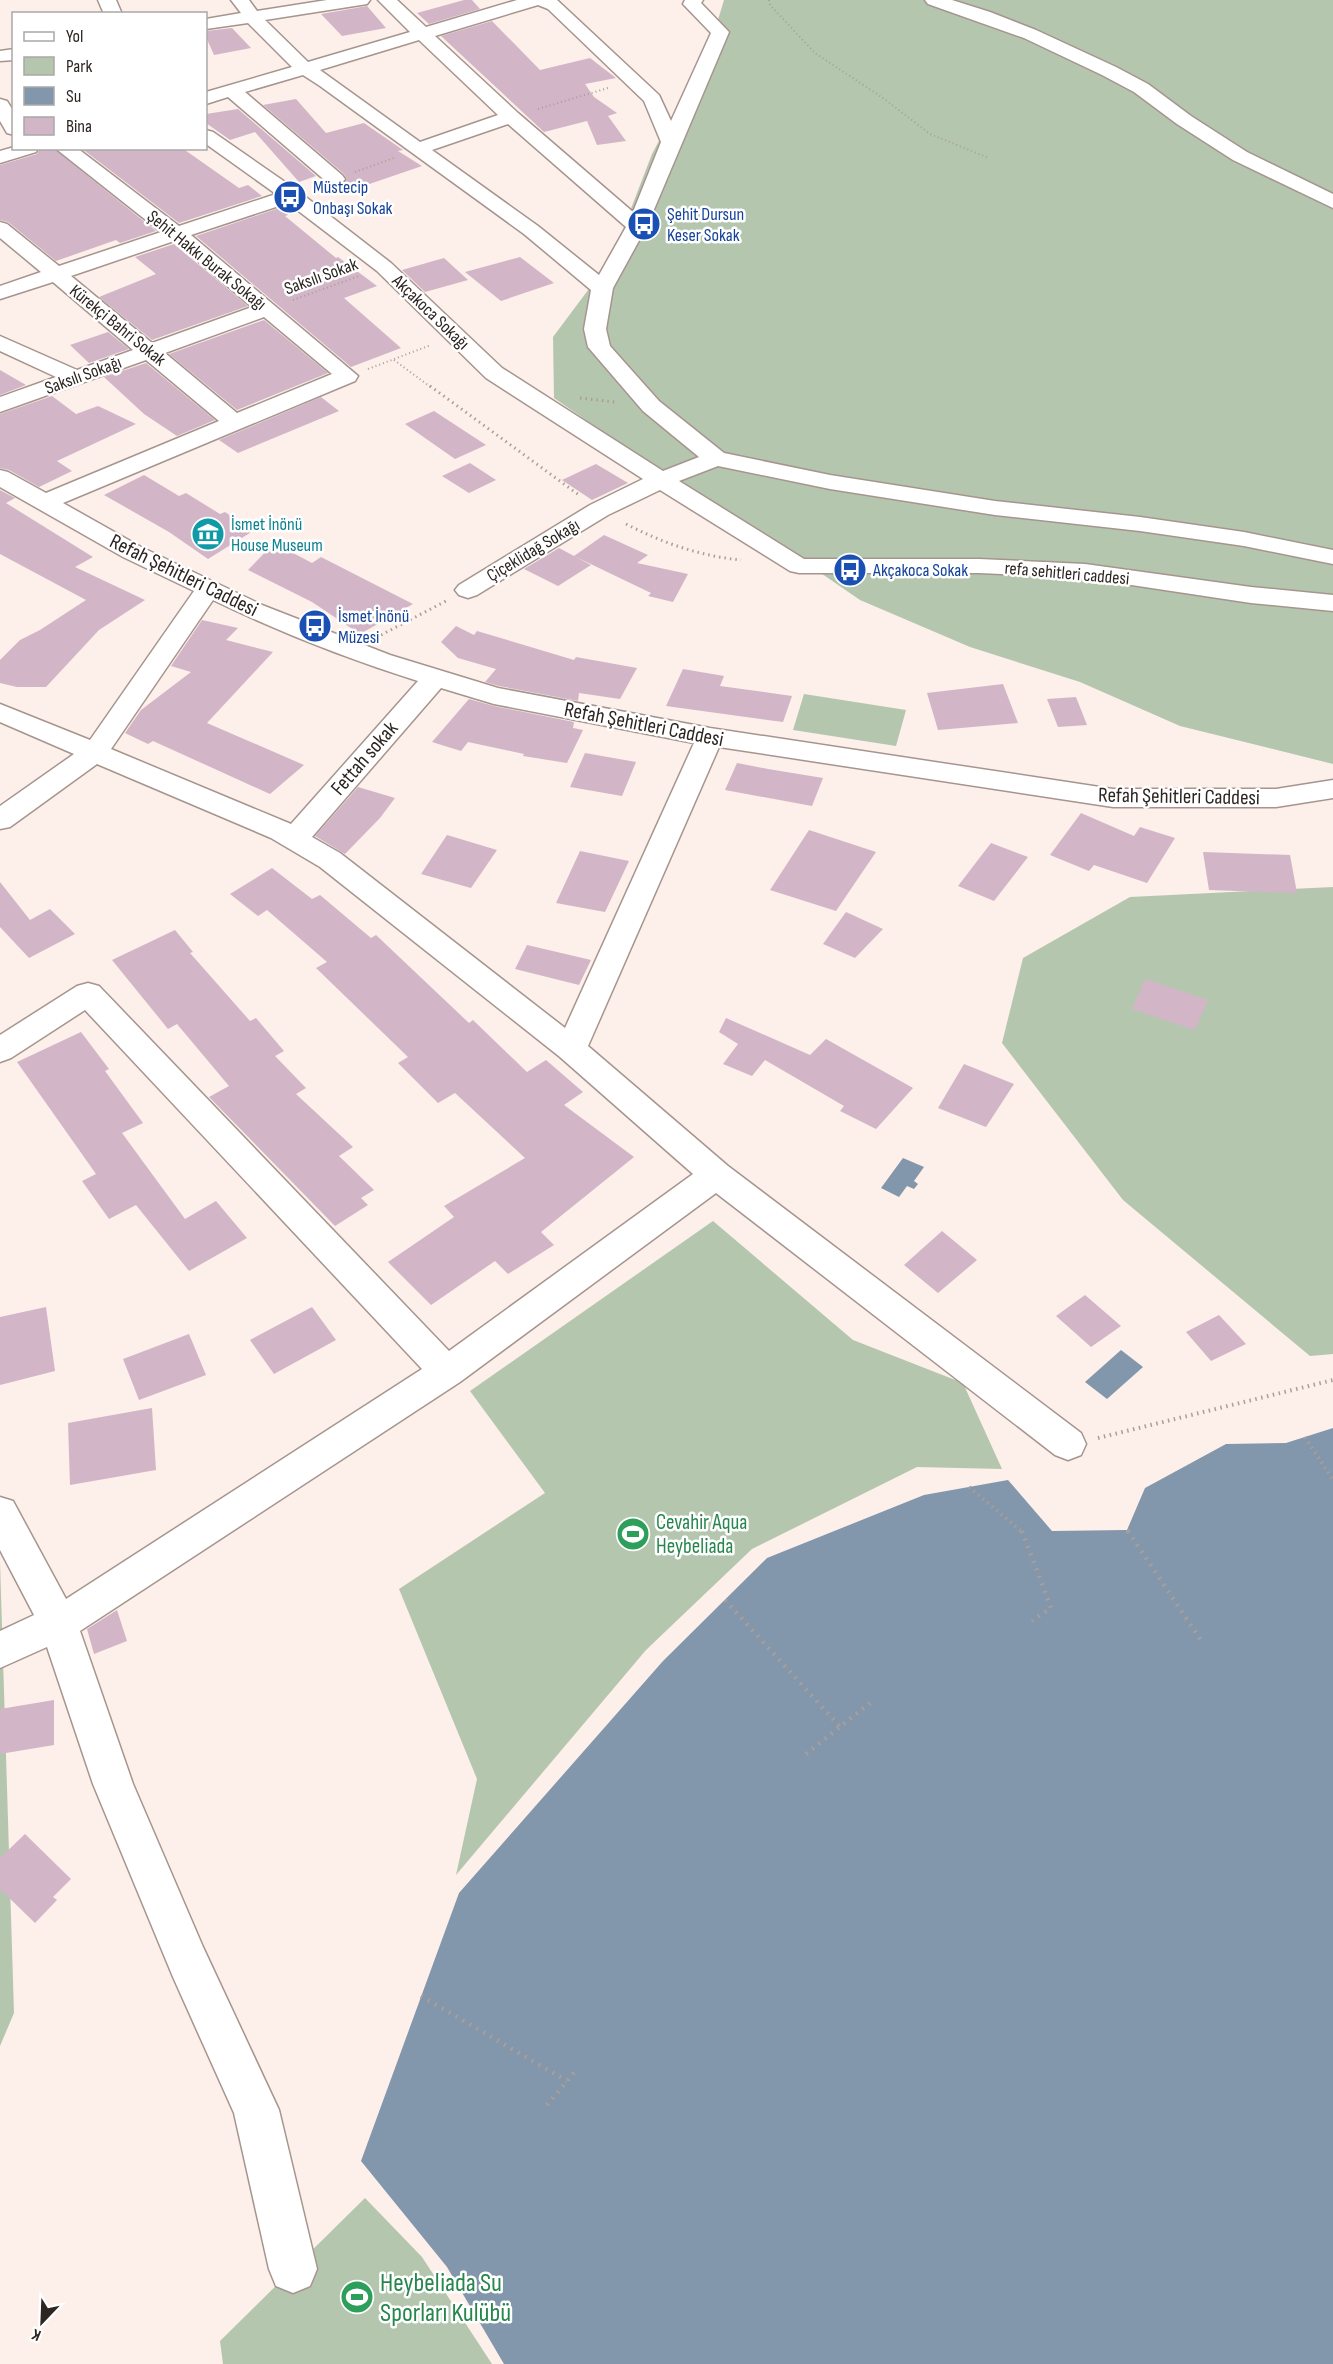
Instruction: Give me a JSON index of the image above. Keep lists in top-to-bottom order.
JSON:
{
  "streets": {
    "street": [
      "Şehit Hakkı Burak Sokağı",
      "Akçakoca Sokağı",
      "Kürekçi Bahri Sokak",
      "Saksılı Sokağı",
      "Çiçeklidağ Sokağı",
      "refa sehitleri caddesi",
      "Refah Şehitleri Caddesi",
      "Fettah sokak"
    ],
    "path": ["Saksılı Sokak"]
  },
  "crossings": [
    ["Şehit Hakkı Burak Sokağı", "Saksılı Sokak"],
    ["Şehit Hakkı Burak Sokağı", "Kürekçi Bahri Sokak"],
    ["Şehit Hakkı Burak Sokağı", "Saksılı Sokağı"],
    ["Saksılı Sokak", "Akçakoca Sokağı"],
    ["Saksılı Sokak", "Saksılı Sokağı"],
    ["Akçakoca Sokağı", "Çiçeklidağ Sokağı"],
    ["Akçakoca Sokağı", "refa sehitleri caddesi"],
    ["Kürekçi Bahri Sokak", "Saksılı Sokağı"],
    ["Çiçeklidağ Sokağı", "Refah Şehitleri Caddesi"],
    ["Refah Şehitleri Caddesi", "Fettah sokak"]
  ],
  "places": {
    "bus stop": [
      "Müstecip Onbaşı Sokak",
      "Şehit Dursun Keser Sokak",
      "Akçakoca Sokak",
      "İsmet İnönü Müzesi"
    ],
    "museum": ["İsmet İnönü House Museum"],
    "sports": ["Cevahir Aqua Heybeliada", "Heybeliada Su Sporları Kulübü"]
  },
  "legend": [
    "Yol",
    "Park",
    "Su",
    "Bina"
  ],
  "north": "bottom left"
}
